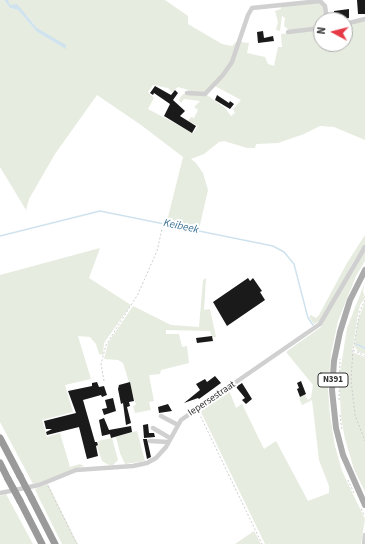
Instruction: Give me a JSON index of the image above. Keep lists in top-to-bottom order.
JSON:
{
  "streets": {
    "main road": ["N391"],
    "street": ["Iepersestraat"]
  },
  "water": ["Keibeek"],
  "north": "left"
}
